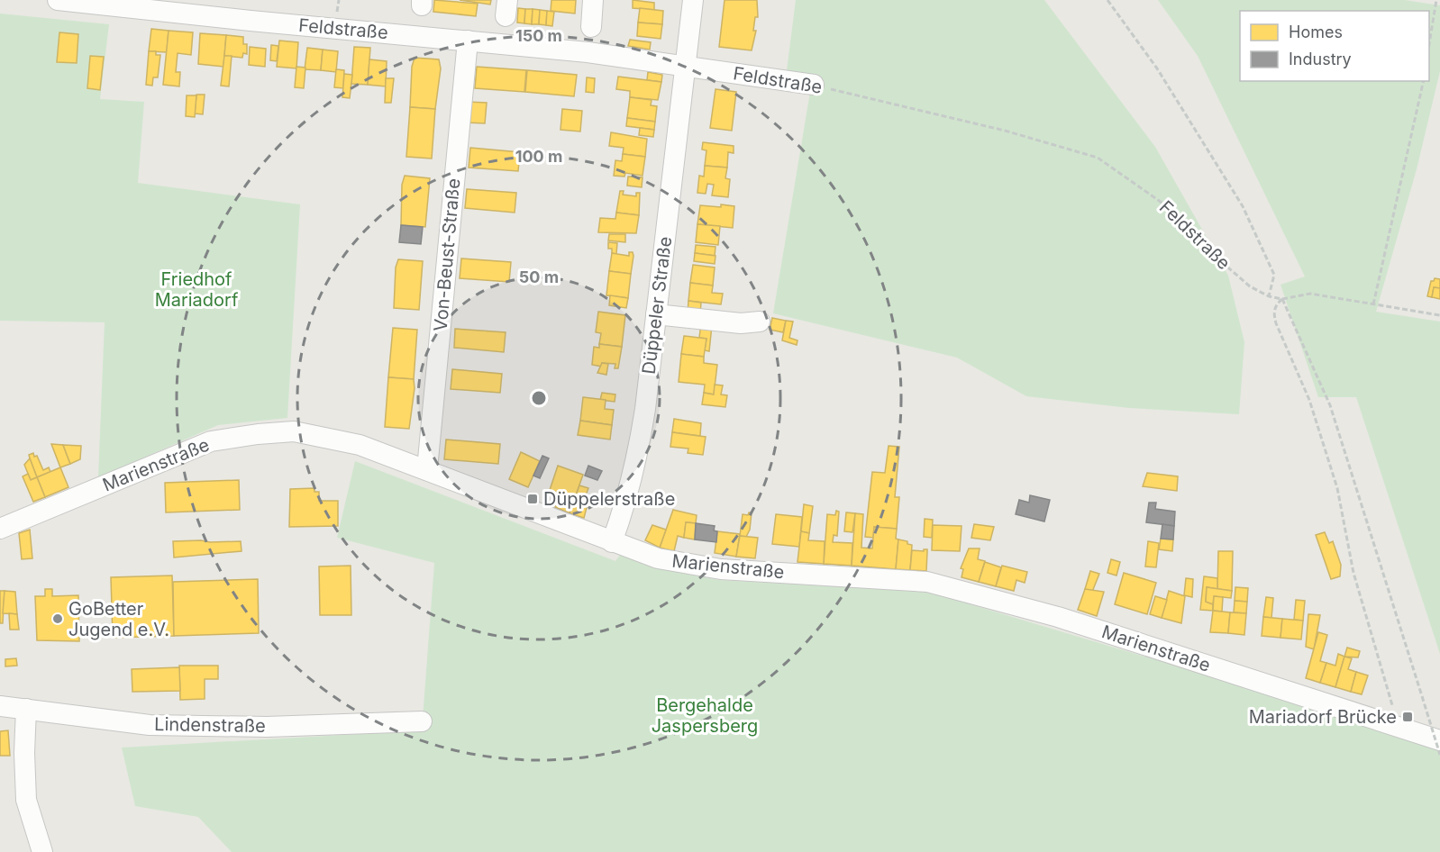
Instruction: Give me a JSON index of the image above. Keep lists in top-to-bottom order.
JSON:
{
  "streets": {
    "street": [
      "Feldstraße",
      "Von-Beust-Straße",
      "Düppeler Straße",
      "Marienstraße",
      "Lindenstraße"
    ]
  },
  "crossings": [
    ["Feldstraße", "Von-Beust-Straße"],
    ["Feldstraße", "Düppeler Straße"],
    ["Von-Beust-Straße", "Marienstraße"],
    ["Düppeler Straße", "Marienstraße"]
  ],
  "parks": ["Friedhof Mariadorf", "Bergehalde Jaspersberg"],
  "places": {
    "transit": ["Düppelerstraße", "Mariadorf Brücke"],
    "other": ["GoBetter Jugend e.V."]
  },
  "legend": ["Homes", "Industry"],
  "rings": ["150 m", "100 m", "50 m"]
}
